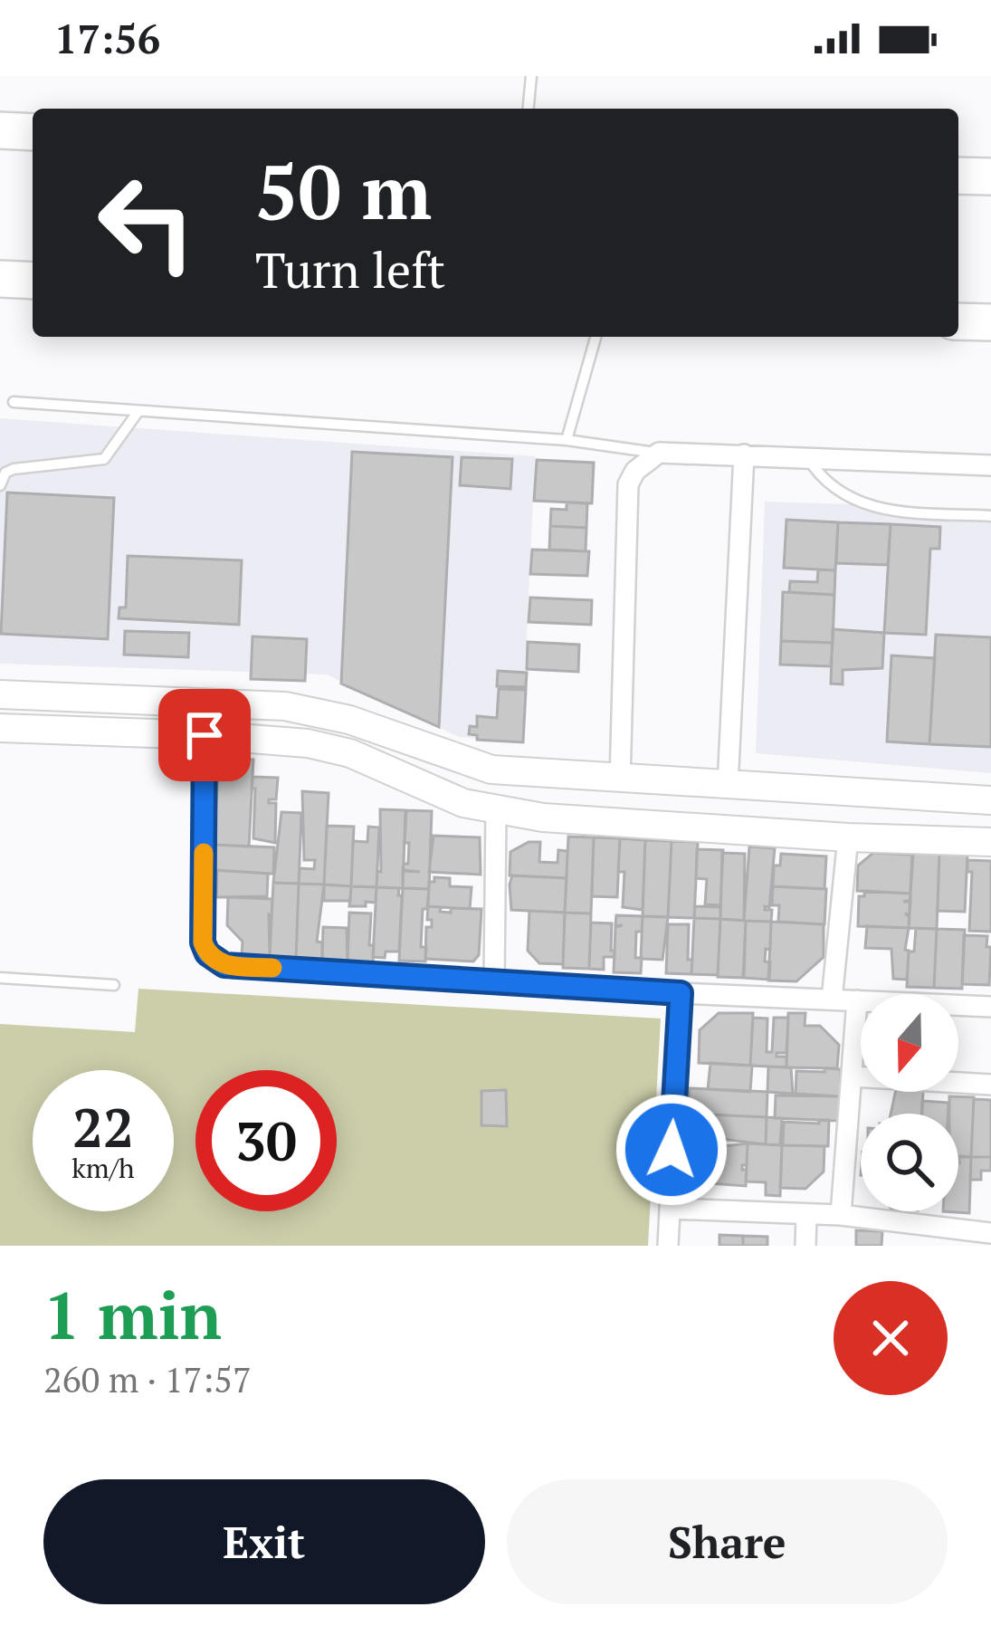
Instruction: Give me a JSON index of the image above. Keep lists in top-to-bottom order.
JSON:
{
  "north": "bottom",
  "page": {
    "status": "17:56",
    "turn": ["50 m", "Turn left"],
    "speed": "22 km/h",
    "limit": "30",
    "heading": ["1 min", "260 m · 17:57"],
    "buttons": ["Exit", "Share"]
  }
}
